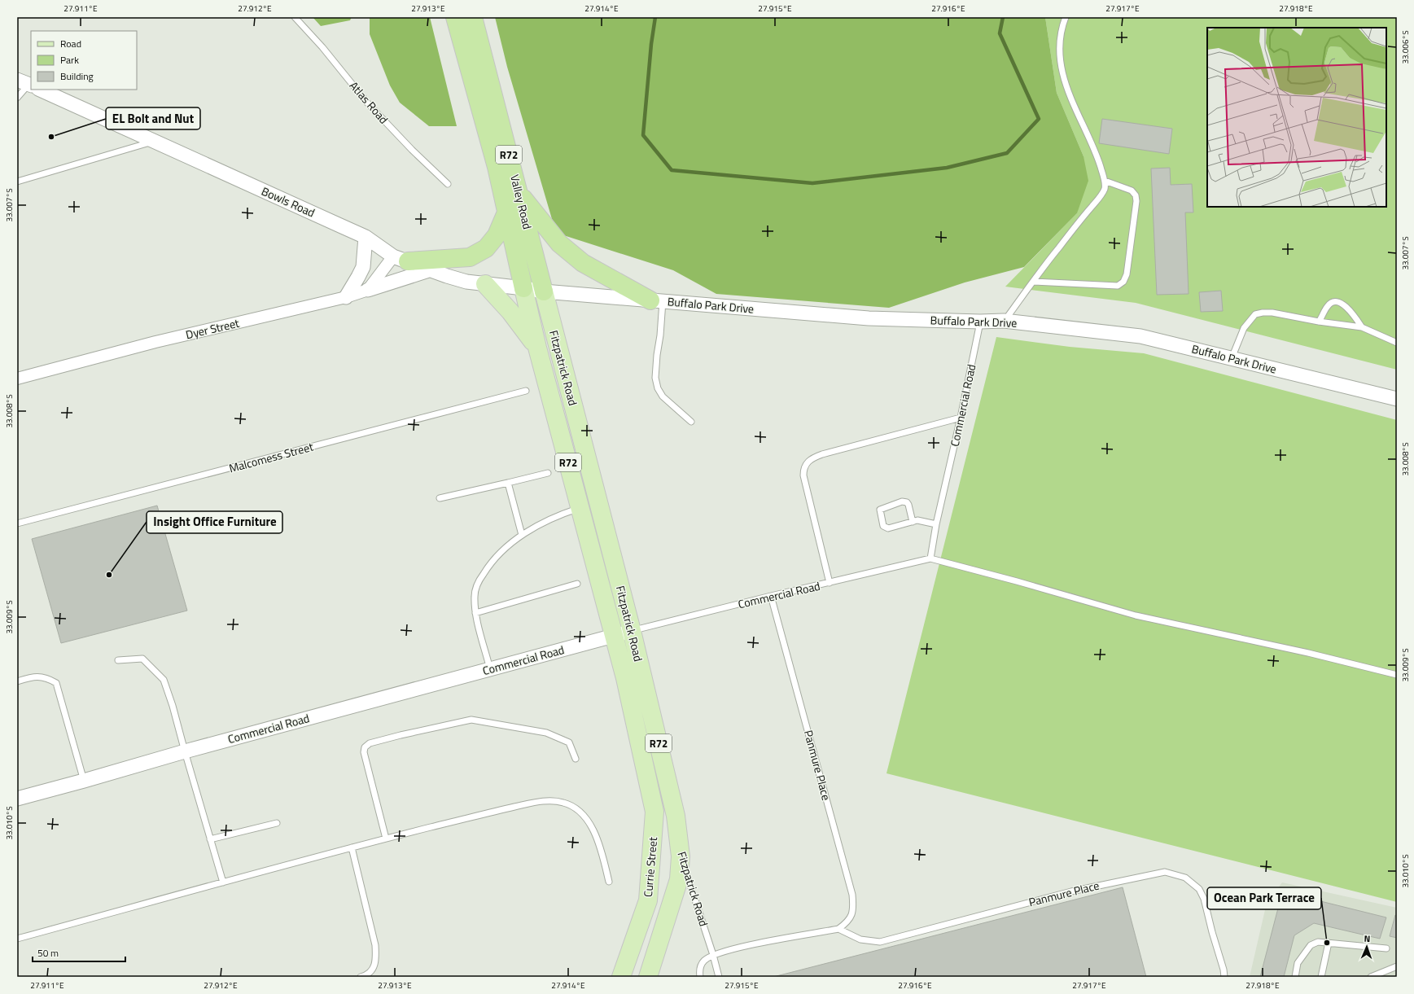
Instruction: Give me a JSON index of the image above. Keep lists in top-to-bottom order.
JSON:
{
  "streets": {
    "highway": ["R72", "Valley Road"],
    "main road": ["Fitzpatrick Road", "Currie Street"],
    "street": [
      "Bowls Road",
      "Buffalo Park Drive",
      "Dyer Street",
      "Commercial Road"
    ],
    "lane": ["Atlas Road", "Malcomess Street", "Panmure Place"]
  },
  "crossings": [
    ["R72", "Fitzpatrick Road"],
    ["Bowls Road", "Valley Road"],
    ["Bowls Road", "Buffalo Park Drive"],
    ["Bowls Road", "Fitzpatrick Road"],
    ["Valley Road", "Buffalo Park Drive"],
    ["Valley Road", "Fitzpatrick Road"],
    ["Buffalo Park Drive", "Fitzpatrick Road"],
    ["Buffalo Park Drive", "Commercial Road"],
    ["Fitzpatrick Road", "Commercial Road"],
    ["Fitzpatrick Road", "Currie Street"],
    ["Commercial Road", "Panmure Place"]
  ],
  "places": ["EL Bolt and Nut", "Insight Office Furniture", "Ocean Park Terrace"],
  "legend": ["Road", "Park", "Building"],
  "scale_bar": "50 m",
  "north": "top",
  "coordinates": [
    "27.911°E",
    "27.912°E",
    "27.913°E",
    "27.914°E",
    "27.915°E",
    "27.916°E",
    "27.917°E",
    "27.918°E",
    "33.006°S",
    "33.007°S",
    "33.008°S",
    "33.009°S",
    "33.010°S"
  ]
}
